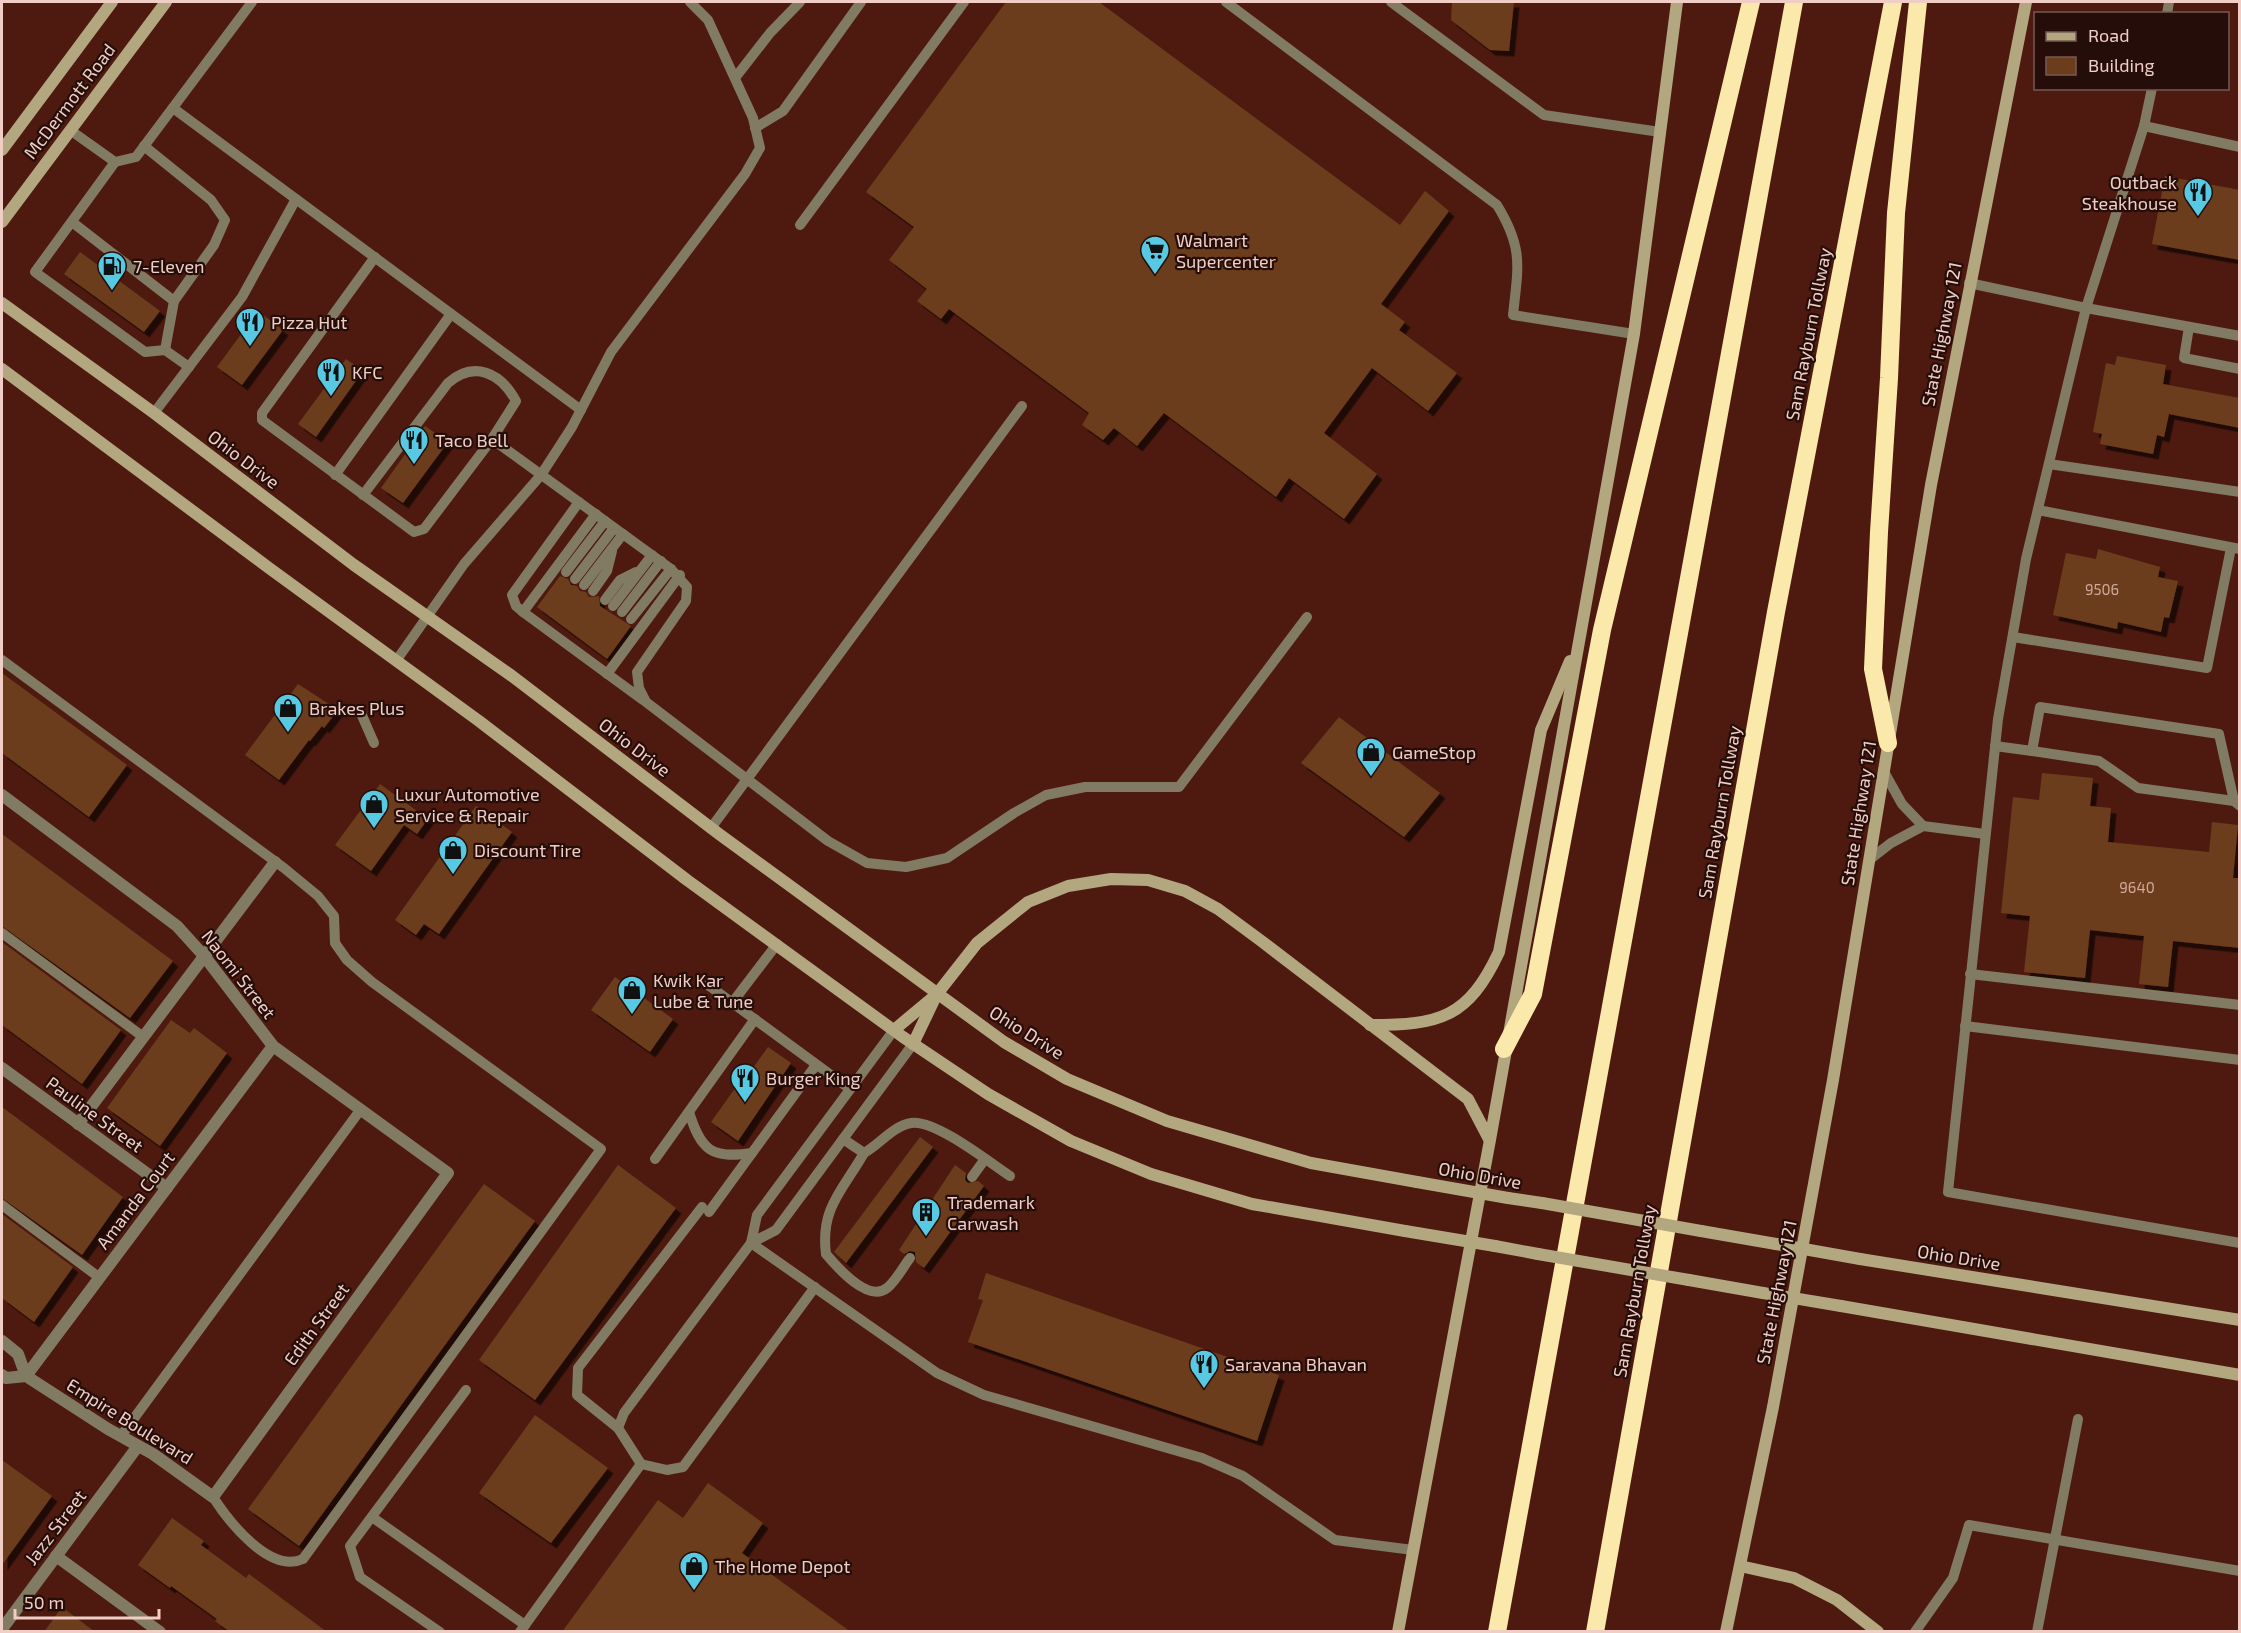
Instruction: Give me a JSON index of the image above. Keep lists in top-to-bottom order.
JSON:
{
  "streets": {
    "highway": ["Sam Rayburn Tollway"],
    "main road": ["McDermott Road", "State Highway 121", "Ohio Drive"],
    "street": [
      "Naomi Street",
      "Pauline Street",
      "Amanda Court",
      "Edith Street",
      "Empire Boulevard",
      "Jazz Street"
    ]
  },
  "crossings": [
    ["Naomi Street", "Amanda Court"],
    ["Naomi Street", "Edith Street"],
    ["Pauline Street", "Amanda Court"],
    ["Amanda Court", "Empire Boulevard"],
    ["Edith Street", "Empire Boulevard"],
    ["Empire Boulevard", "Jazz Street"]
  ],
  "places": {
    "restaurant": [
      "Outback Steakhouse",
      "Pizza Hut",
      "KFC",
      "Taco Bell",
      "Burger King",
      "Saravana Bhavan"
    ],
    "supermarket": ["Walmart Supercenter"],
    "fuel station": ["7-Eleven"],
    "shop": [
      "Brakes Plus",
      "GameStop",
      "Luxur Automotive Service & Repair",
      "Discount Tire",
      "Kwik Kar Lube & Tune",
      "The Home Depot"
    ],
    "building": ["Trademark Carwash"]
  },
  "house_numbers": ["9506", "9640"],
  "legend": ["Road", "Building"],
  "scale_bar": "50 m"
}
